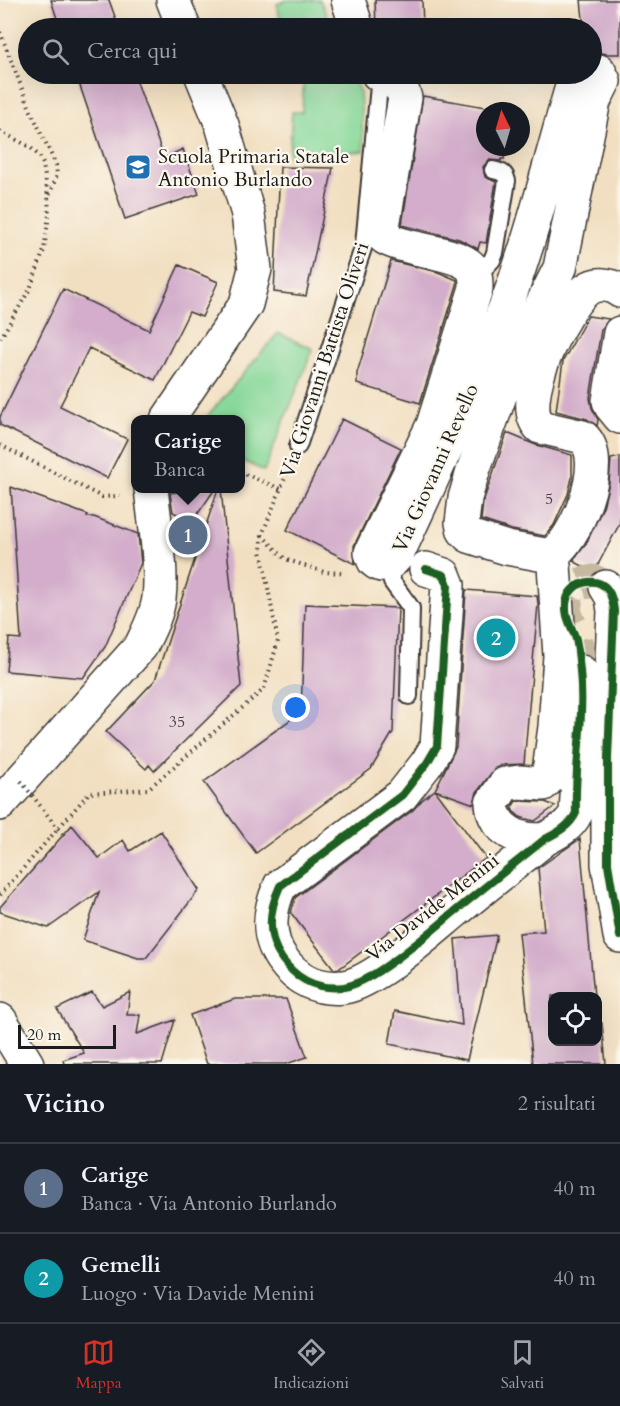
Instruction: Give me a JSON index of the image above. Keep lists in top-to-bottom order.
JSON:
{
  "streets": {
    "street": ["Via Giovanni Revello", "Via Davide Menini"],
    "lane": ["Via Giovanni Battista Oliveri"]
  },
  "crossings": [
    ["Via Giovanni Revello", "Via Davide Menini"]
  ],
  "places": {
    "school or university": ["Scuola Primaria Statale Antonio Burlando"]
  },
  "house_numbers": ["5", "35"],
  "scale_bar": "20 m",
  "north": "top",
  "page": {
    "search": "Cerca qui",
    "popup": ["Carige", "Banca"],
    "pins": ["1", "2"],
    "scale": "20 m",
    "heading": ["Vicino", "2 risultati"],
    "list": [
      {
        "mark": "1",
        "name": "Carige",
        "note": "Banca · Via Antonio Burlando",
        "value": "40 m"
      },
      {
        "mark": "2",
        "name": "Gemelli",
        "note": "Luogo · Via Davide Menini",
        "value": "40 m"
      }
    ],
    "nav": ["Mappa", "Indicazioni", "Salvati"]
  }
}
